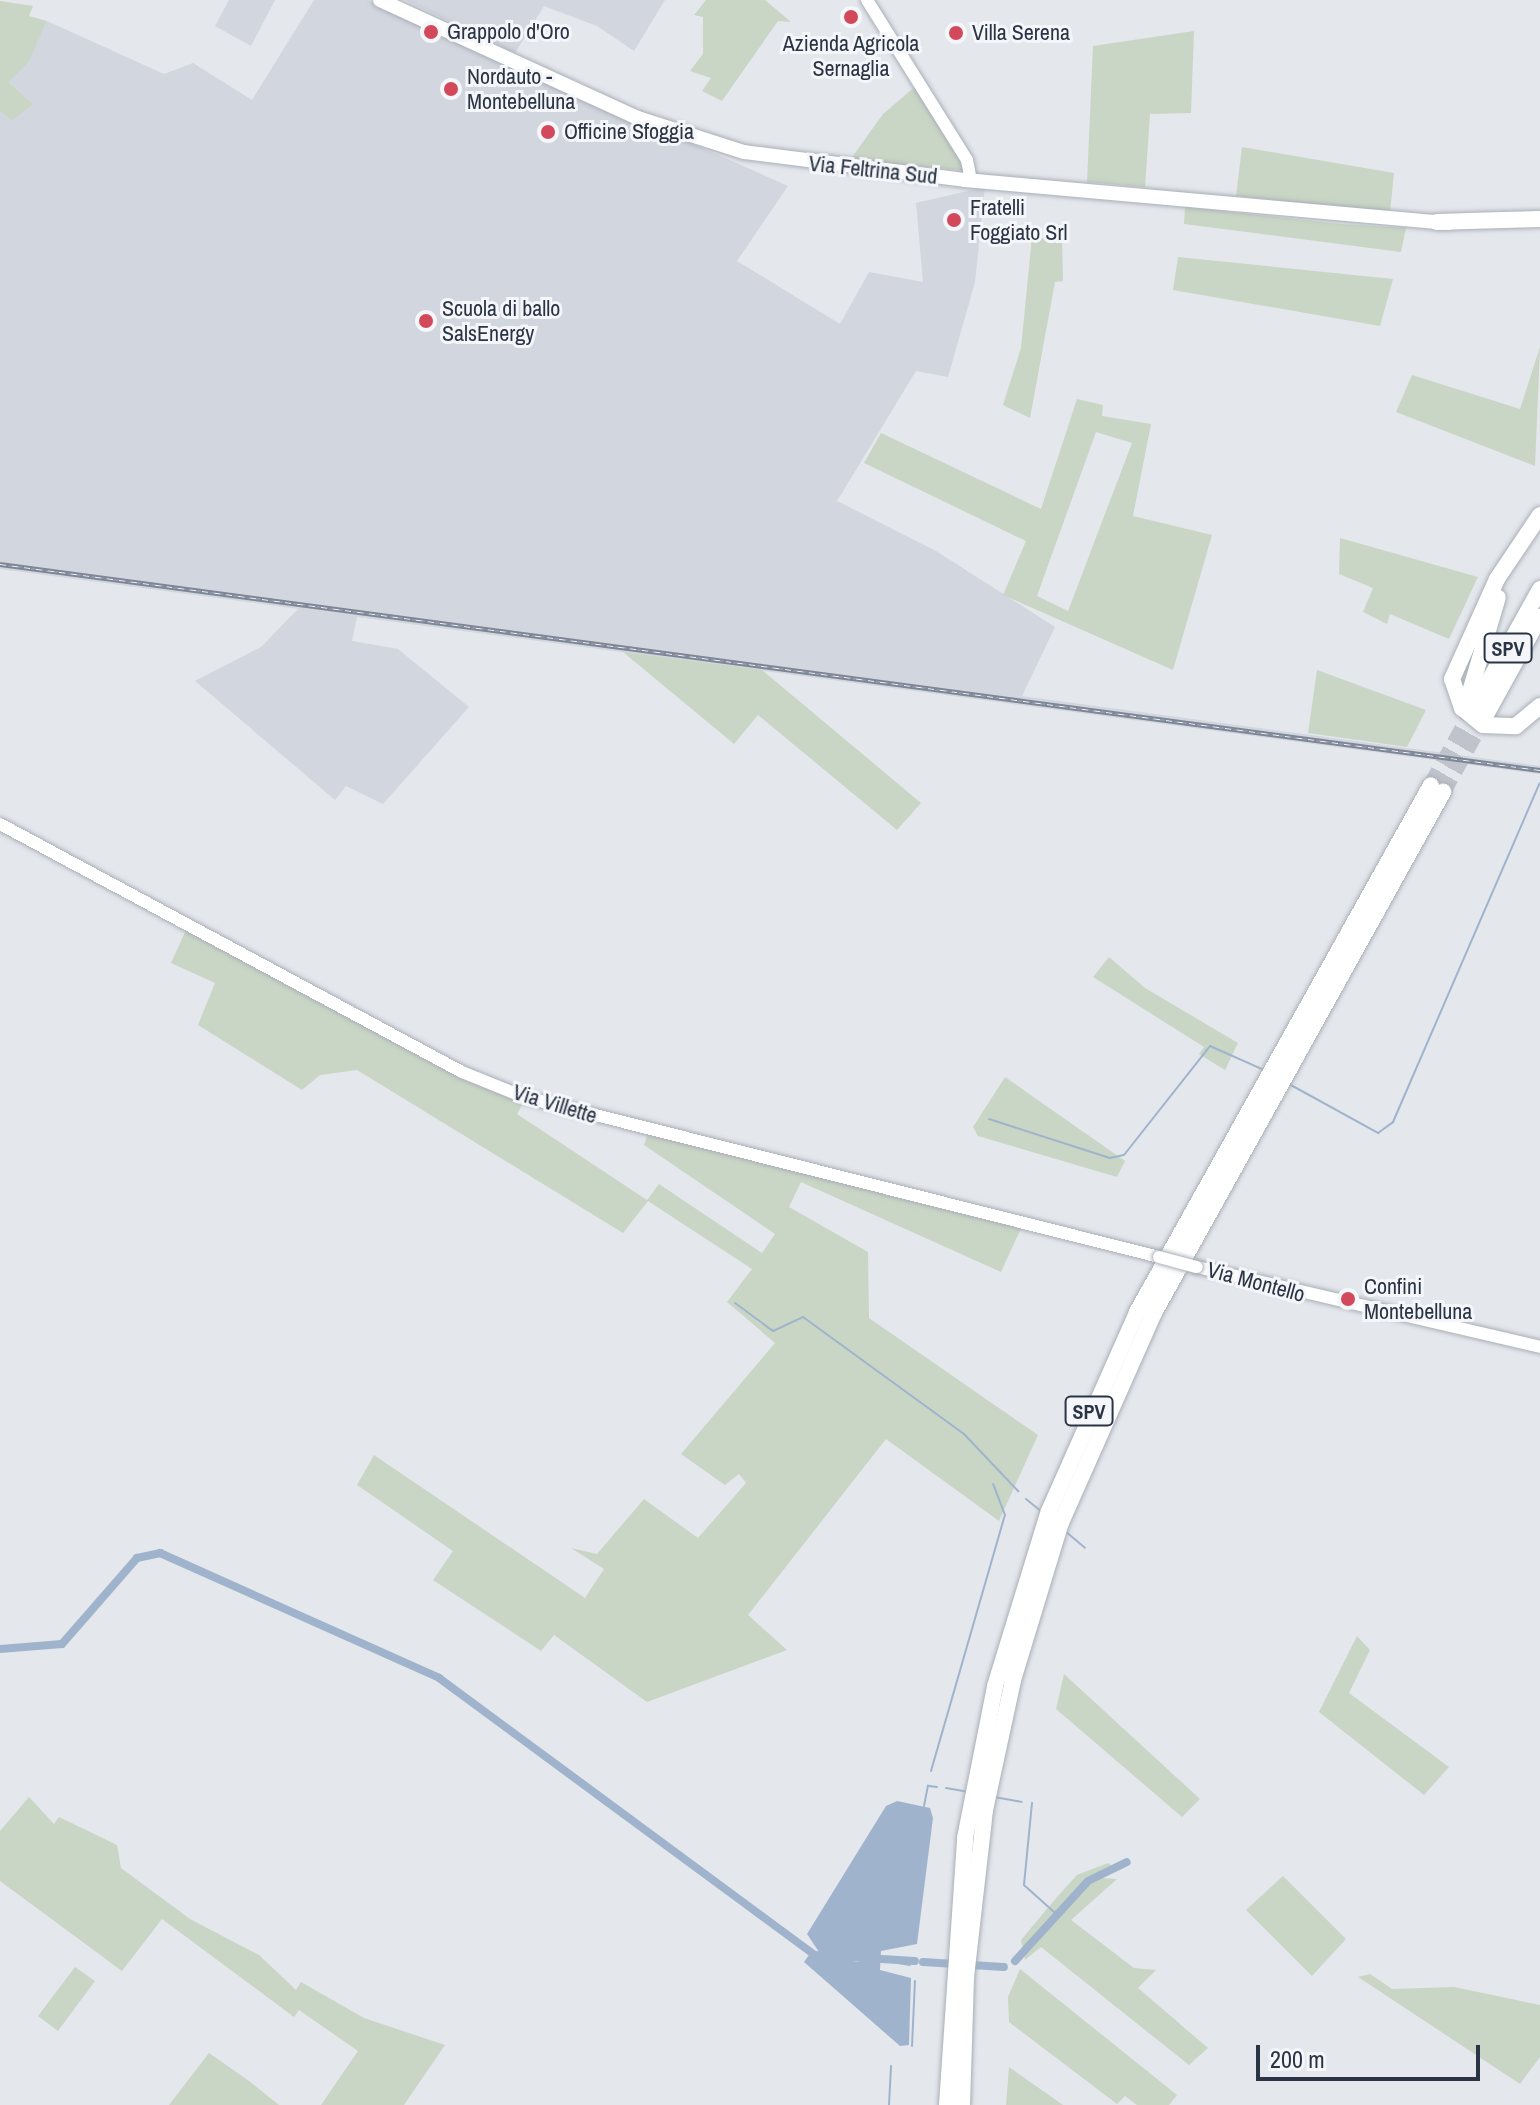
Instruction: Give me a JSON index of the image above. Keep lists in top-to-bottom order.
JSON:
{
  "streets": {
    "highway": ["SPV"],
    "main road": ["Via Feltrina Sud"],
    "street": ["Via Villette", "Via Montello"]
  },
  "crossings": [
    ["Via Villette", "Via Montello"]
  ],
  "places": [
    "Azienda Agricola Sernaglia",
    "Grappolo d'Oro",
    "Villa Serena",
    "Nordauto - Montebelluna",
    "Officine Sfoggia",
    "Fratelli Foggiato Srl",
    "Scuola di ballo SalsEnergy",
    "Confini Montebelluna"
  ],
  "scale_bar": "200 m"
}
